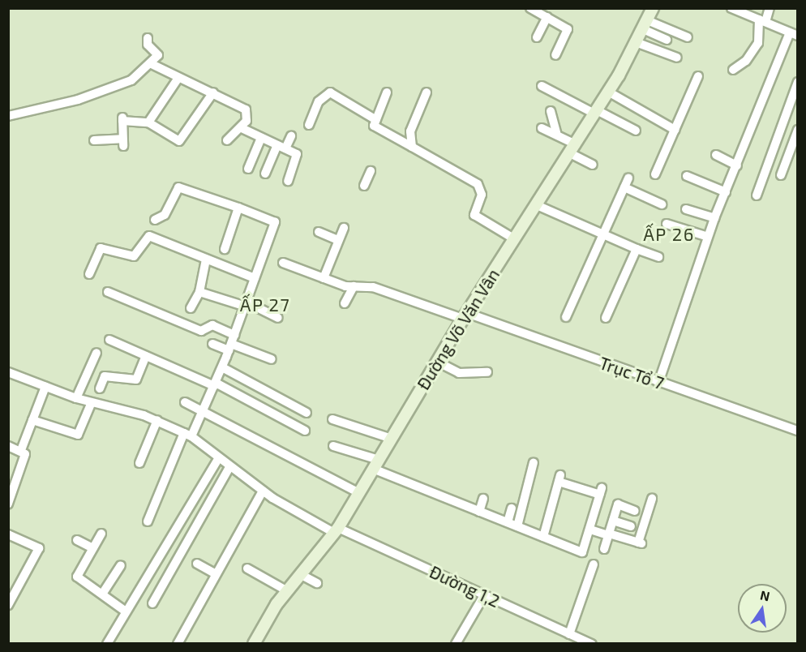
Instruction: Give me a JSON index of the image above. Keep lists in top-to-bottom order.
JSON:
{
  "streets": {
    "street": ["Đường Võ Văn Vân", "Trục Tổ 7", "Đường 1,2"]
  },
  "crossings": [
    ["Đường Võ Văn Vân", "Trục Tổ 7"],
    ["Đường Võ Văn Vân", "Đường 1,2"]
  ],
  "districts": ["ẤP 26", "ẤP 27"],
  "north": "top"
}
